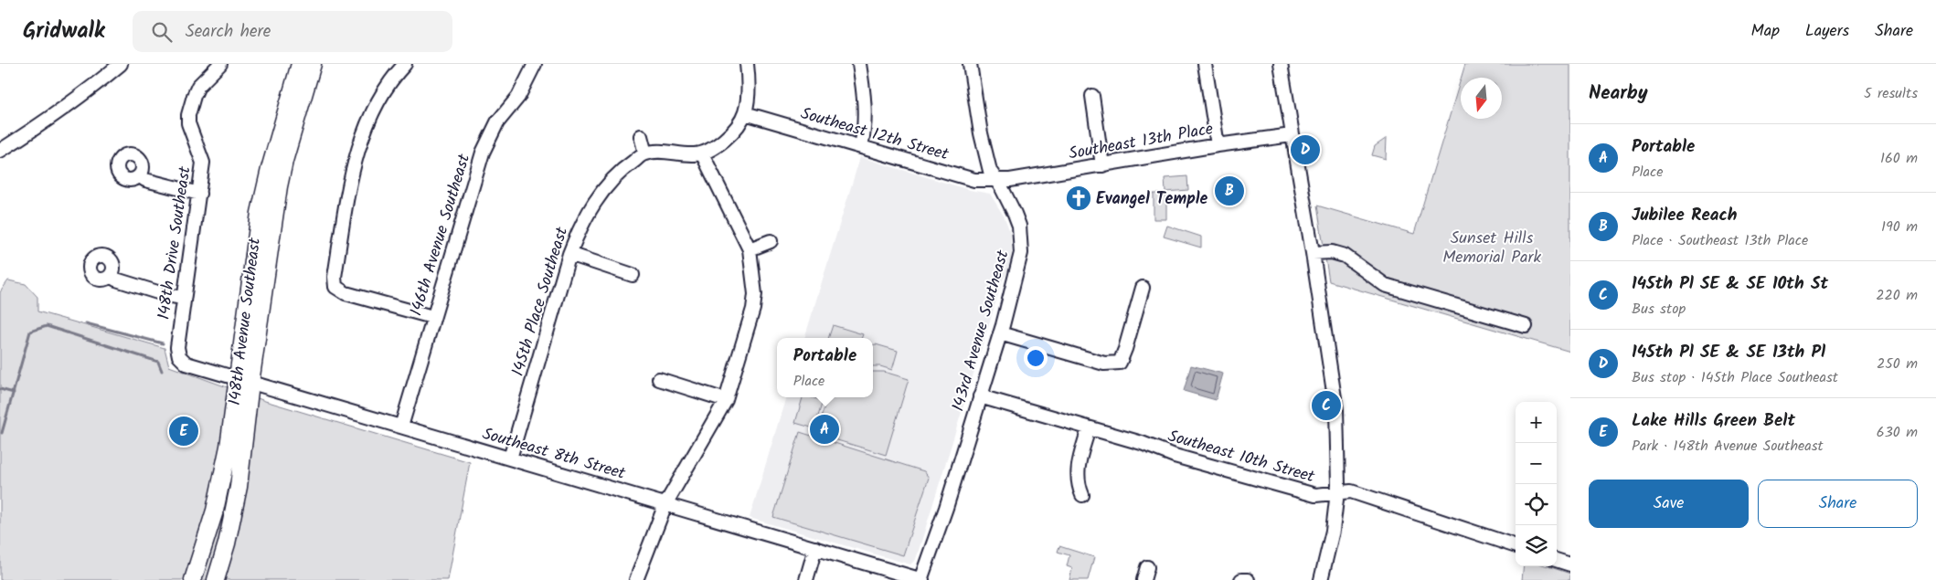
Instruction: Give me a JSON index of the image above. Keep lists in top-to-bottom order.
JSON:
{
  "streets": {
    "main road": ["148th Avenue Southeast"],
    "street": [
      "Southeast 12th Street",
      "Southeast 13th Place",
      "146th Avenue Southeast",
      "148th Drive Southeast",
      "145th Place Southeast",
      "143rd Avenue Southeast",
      "Southeast 8th Street",
      "Southeast 10th Street"
    ]
  },
  "crossings": [
    ["Southeast 12th Street", "Southeast 13th Place"],
    ["Southeast 12th Street", "143rd Avenue Southeast"],
    ["Southeast 13th Place", "143rd Avenue Southeast"],
    ["146th Avenue Southeast", "Southeast 8th Street"],
    ["148th Drive Southeast", "Southeast 8th Street"],
    ["145th Place Southeast", "Southeast 8th Street"],
    ["148th Avenue Southeast", "Southeast 8th Street"],
    ["143rd Avenue Southeast", "Southeast 8th Street"],
    ["143rd Avenue Southeast", "Southeast 10th Street"]
  ],
  "parks": ["Sunset Hills Memorial Park"],
  "places": {
    "church": ["Evangel Temple"]
  },
  "north": "bottom",
  "page": {
    "header": "Gridwalk",
    "search": "Search here",
    "nav": ["Map", "Layers", "Share"],
    "heading": ["Nearby", "5 results"],
    "list": [
      {
        "mark": "A",
        "name": "Portable",
        "note": "Place",
        "value": "160 m"
      },
      {
        "mark": "B",
        "name": "Jubilee Reach",
        "note": "Place · Southeast 13th Place",
        "value": "190 m"
      },
      {
        "mark": "C",
        "name": "145th Pl SE & SE 10th St",
        "note": "Bus stop",
        "value": "220 m"
      },
      {
        "mark": "D",
        "name": "145th Pl SE & SE 13th Pl",
        "note": "Bus stop · 145th Place Southeast",
        "value": "250 m"
      },
      {
        "mark": "E",
        "name": "Lake Hills Green Belt",
        "note": "Park · 148th Avenue Southeast",
        "value": "630 m"
      }
    ],
    "pins": [
      "D",
      "B",
      "C",
      "A",
      "E"
    ],
    "popup": ["Portable", "Place"],
    "map_buttons": ["+", "−"],
    "buttons": ["Save", "Share"]
  }
}
